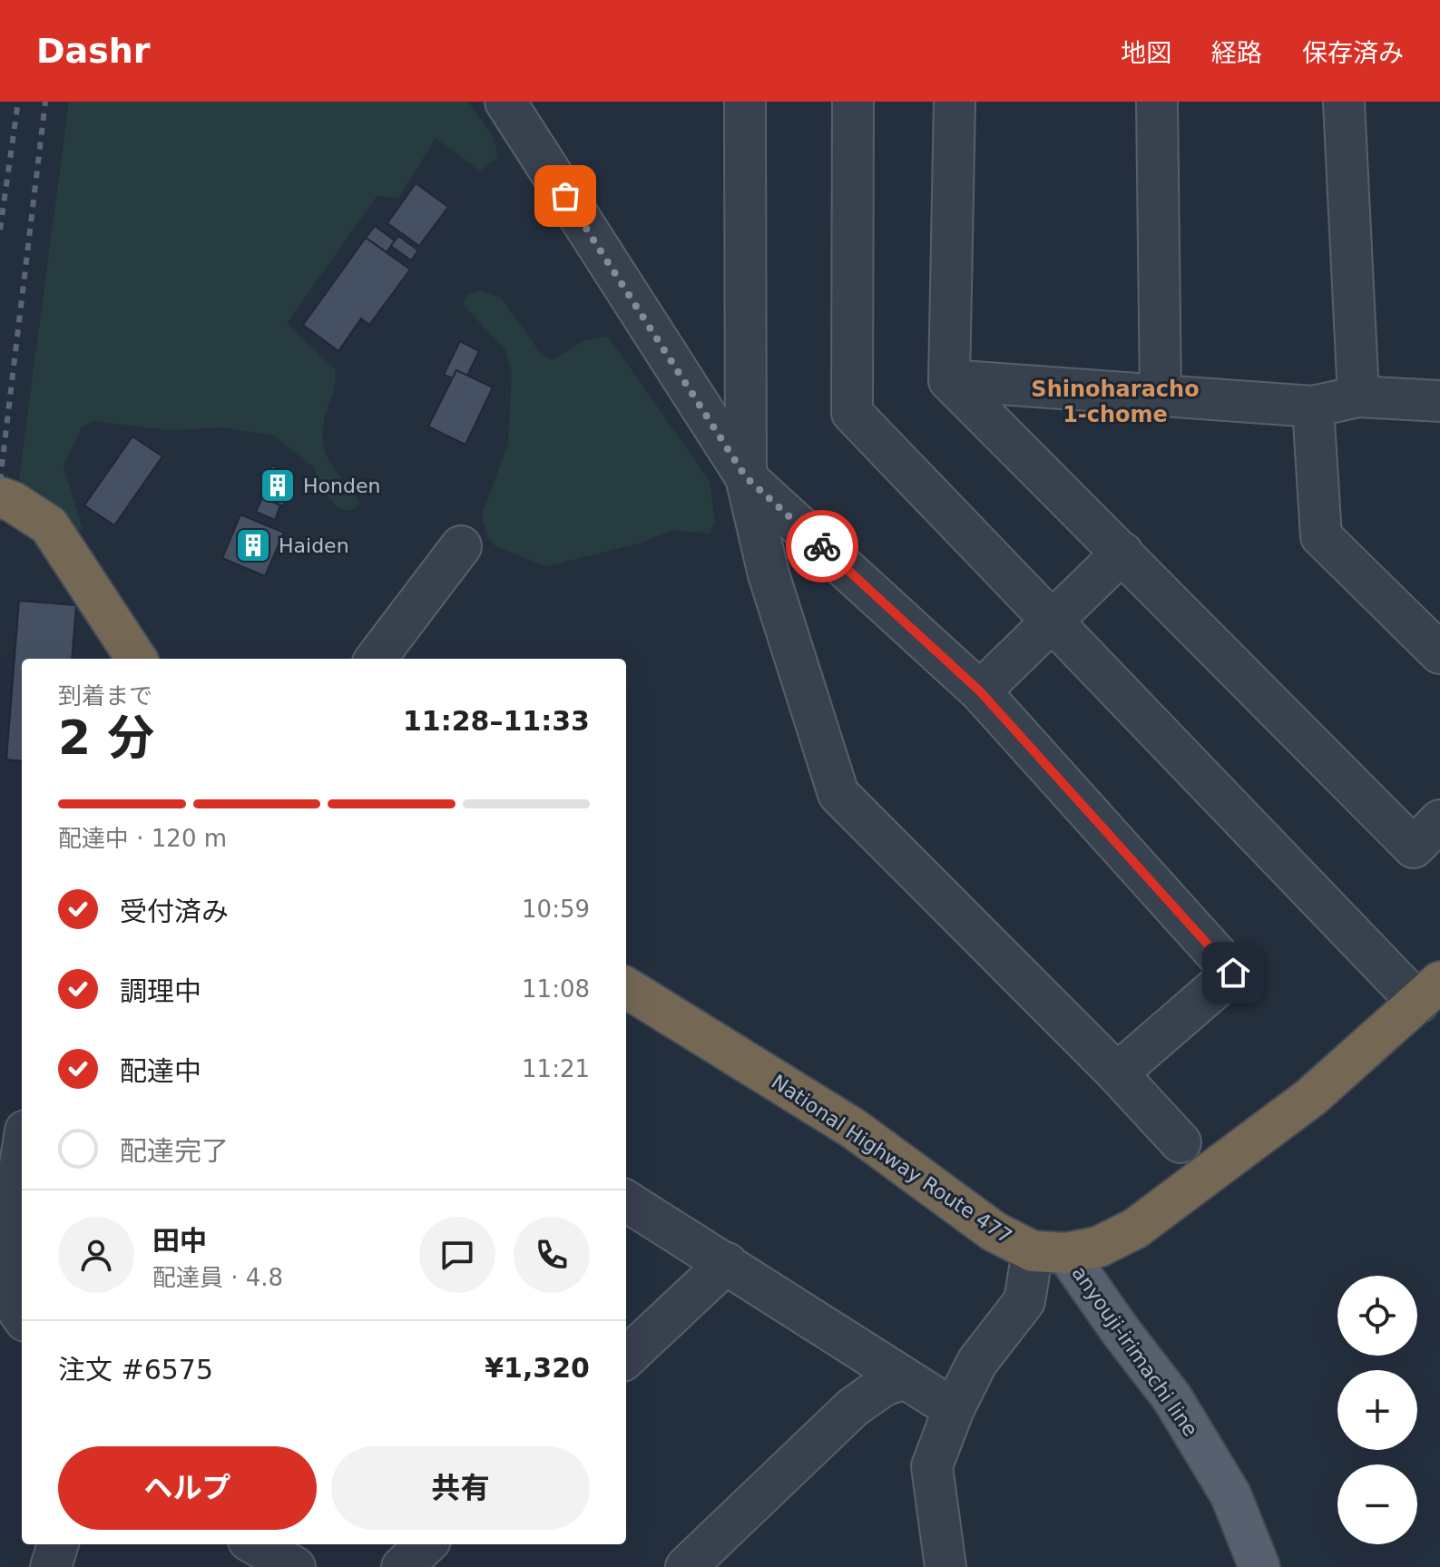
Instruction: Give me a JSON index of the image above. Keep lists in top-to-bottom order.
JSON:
{
  "streets": {
    "highway": ["National Highway Route 477"],
    "main road": ["anyouji-irimachi line"]
  },
  "crossings": [
    ["National Highway Route 477", "anyouji-irimachi line"]
  ],
  "districts": ["Shinoharacho 1-chome"],
  "places": {
    "building": ["Honden", "Haiden"]
  },
  "page": {
    "header": "Dashr",
    "nav": ["地図", "経路", "保存済み"],
    "heading": ["2 分", "到着まで", "11:28–11:33"],
    "panel": [
      "田中",
      "配達員 · 4.8",
      "注文 #6575",
      "¥1,320"
    ],
    "bar": "配達中 · 120 m",
    "list": [
      ["受付済み", "10:59"],
      ["調理中", "11:08"],
      ["配達中", "11:21"],
      "配達完了"
    ],
    "map_buttons": ["+", "−"],
    "buttons": ["ヘルプ", "共有"]
  }
}
